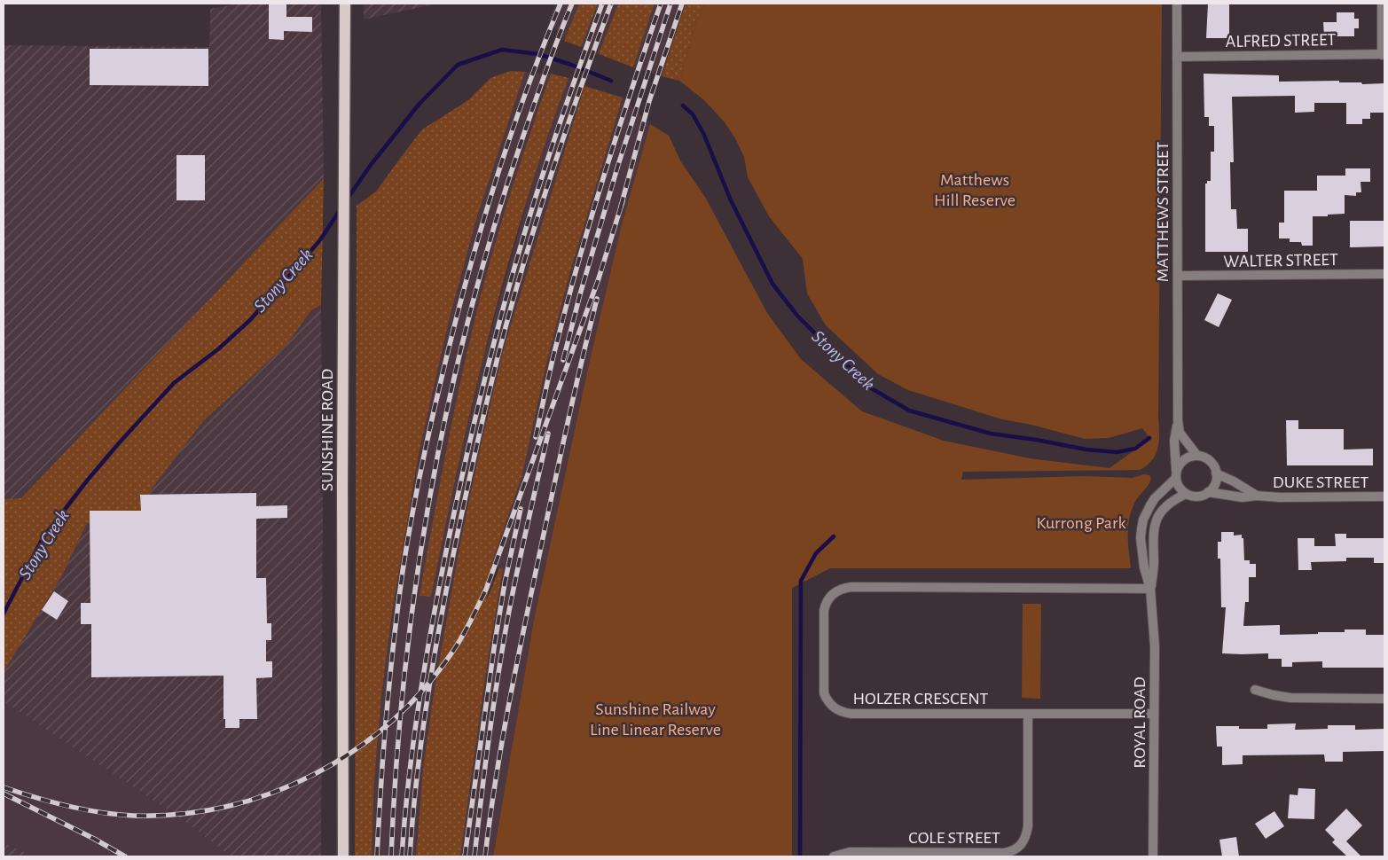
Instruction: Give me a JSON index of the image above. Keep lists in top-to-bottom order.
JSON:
{
  "streets": {
    "main road": ["SUNSHINE ROAD"],
    "street": [
      "ALFRED STREET",
      "MATTHEWS STREET",
      "WALTER STREET",
      "DUKE STREET",
      "HOLZER CRESCENT",
      "ROYAL ROAD",
      "COLE STREET"
    ]
  },
  "crossings": [
    ["ALFRED STREET", "MATTHEWS STREET"],
    ["MATTHEWS STREET", "WALTER STREET"],
    ["MATTHEWS STREET", "DUKE STREET"],
    ["MATTHEWS STREET", "ROYAL ROAD"],
    ["DUKE STREET", "ROYAL ROAD"],
    ["HOLZER CRESCENT", "ROYAL ROAD"],
    ["HOLZER CRESCENT", "COLE STREET"]
  ],
  "water": ["Stony Creek"],
  "parks": ["Matthews Hill Reserve", "Kurrong Park", "Sunshine Railway Line Linear Reserve"]
}
